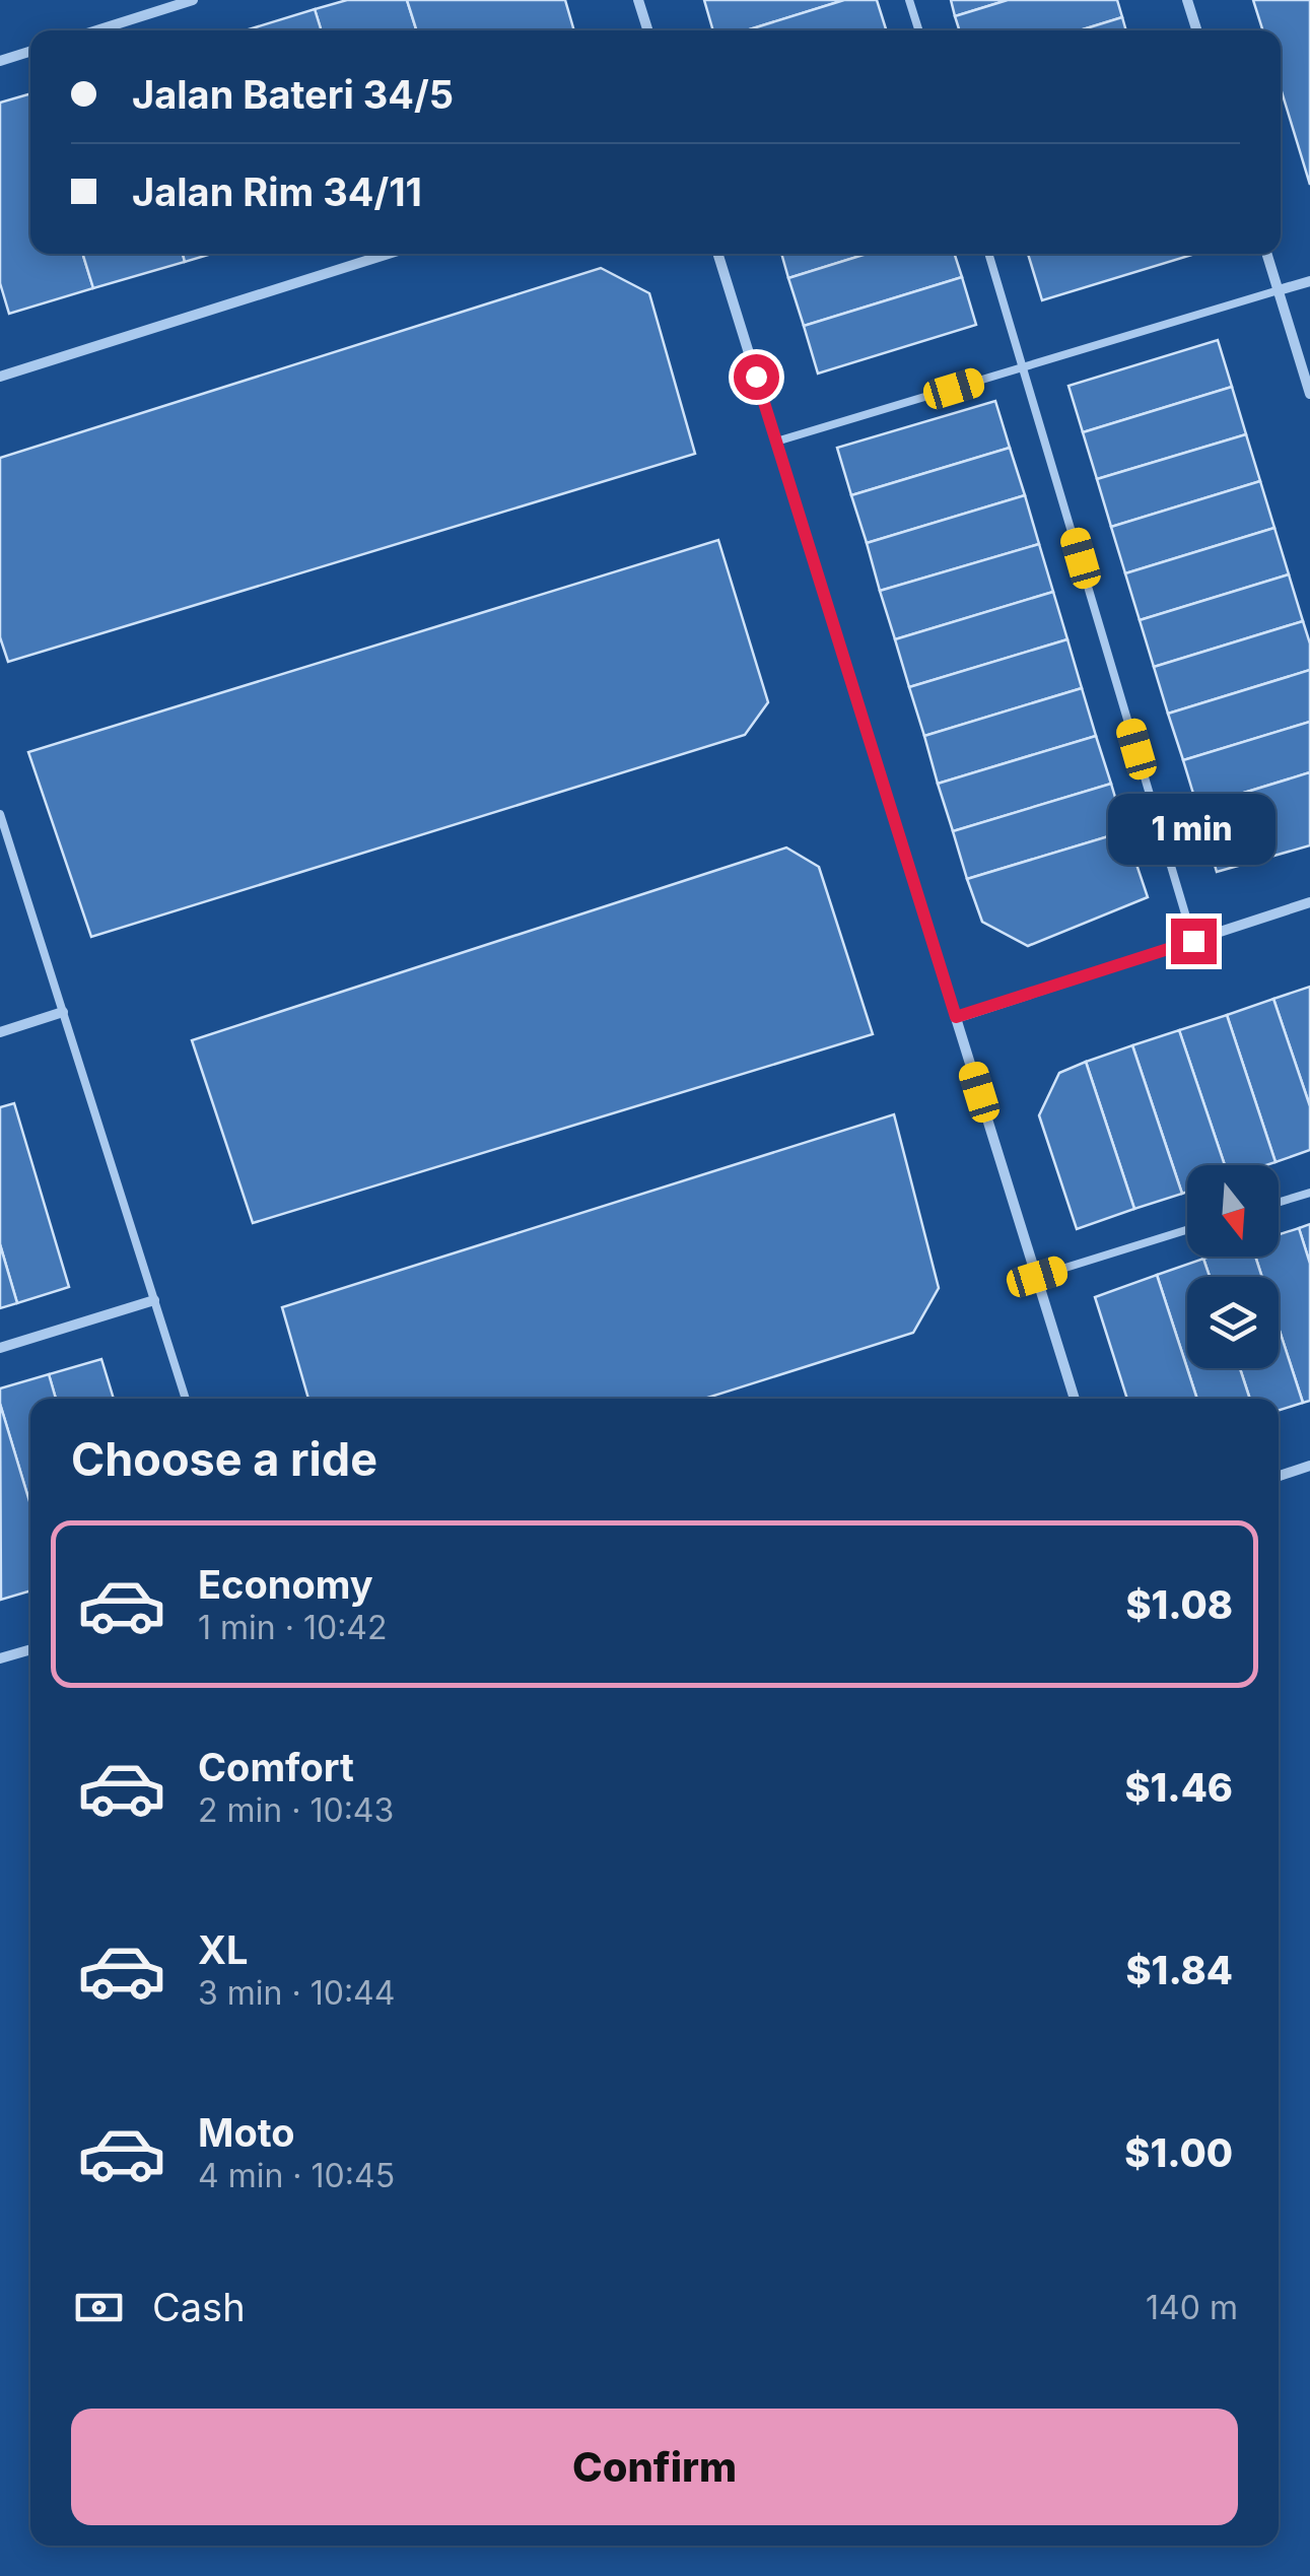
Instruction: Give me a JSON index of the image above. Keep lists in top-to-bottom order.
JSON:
{
  "north": "bottom",
  "page": {
    "banner": ["Jalan Bateri 34/5", "Jalan Rim 34/11"],
    "bubble": "1 min",
    "heading": "Choose a ride",
    "list": [
      {
        "name": "Economy",
        "note": "1 min · 10:42",
        "value": "$1.08"
      },
      {
        "name": "Comfort",
        "note": "2 min · 10:43",
        "value": "$1.46"
      },
      {
        "name": "XL",
        "note": "3 min · 10:44",
        "value": "$1.84"
      },
      {
        "name": "Moto",
        "note": "4 min · 10:45",
        "value": "$1.00"
      }
    ],
    "pay": ["Cash", "140 m"],
    "buttons": "Confirm"
  }
}
